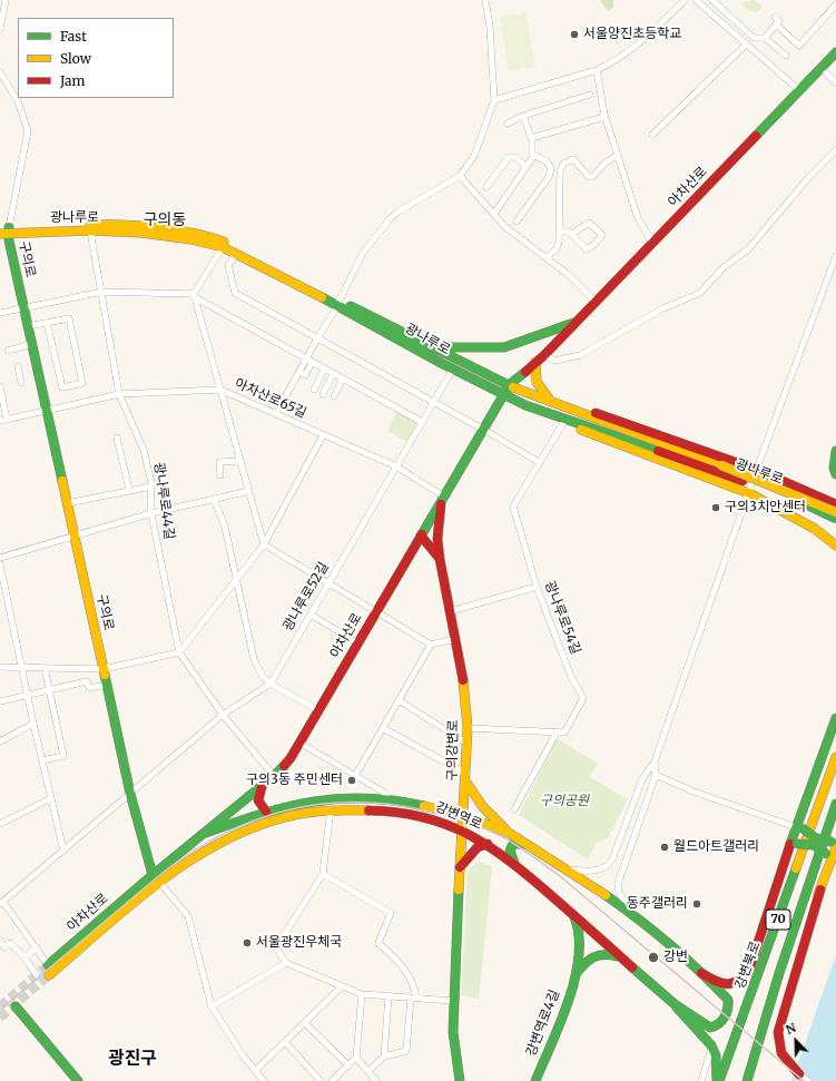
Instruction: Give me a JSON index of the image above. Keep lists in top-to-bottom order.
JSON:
{
  "streets": {
    "main road": [
      "아차산로",
      "광나루로",
      "구의로",
      "구의강변로",
      "강변역로",
      "70",
      "강변북로",
      "강변역로4길"
    ],
    "street": [
      "아차산로65길",
      "광나루로44길",
      "광나루로52길",
      "광나루로54길"
    ]
  },
  "crossings": [
    ["아차산로", "광나루로"],
    ["아차산로", "구의로"],
    ["아차산로", "아차산로65길"],
    ["아차산로", "광나루로44길"],
    ["아차산로", "구의강변로"],
    ["아차산로", "강변역로"],
    ["광나루로", "구의로"],
    ["광나루로", "광나루로44길"],
    ["광나루로", "광나루로52길"],
    ["구의로", "아차산로65길"],
    ["구의로", "광나루로52길"],
    ["구의로", "강변역로"],
    ["아차산로65길", "광나루로44길"],
    ["아차산로65길", "광나루로52길"],
    ["광나루로44길", "광나루로52길"],
    ["구의강변로", "강변역로"],
    ["강변역로", "강변역로4길"]
  ],
  "districts": ["구의동", "광진구"],
  "parks": ["구의공원"],
  "places": [
    "서울양진초등학교",
    "구의3치안센터",
    "구의3동 주민센터",
    "월드아트갤러리",
    "동주갤러리",
    "서울광진우체국",
    "강변"
  ],
  "legend": ["Fast", "Slow", "Jam"],
  "north": "top left"
}
